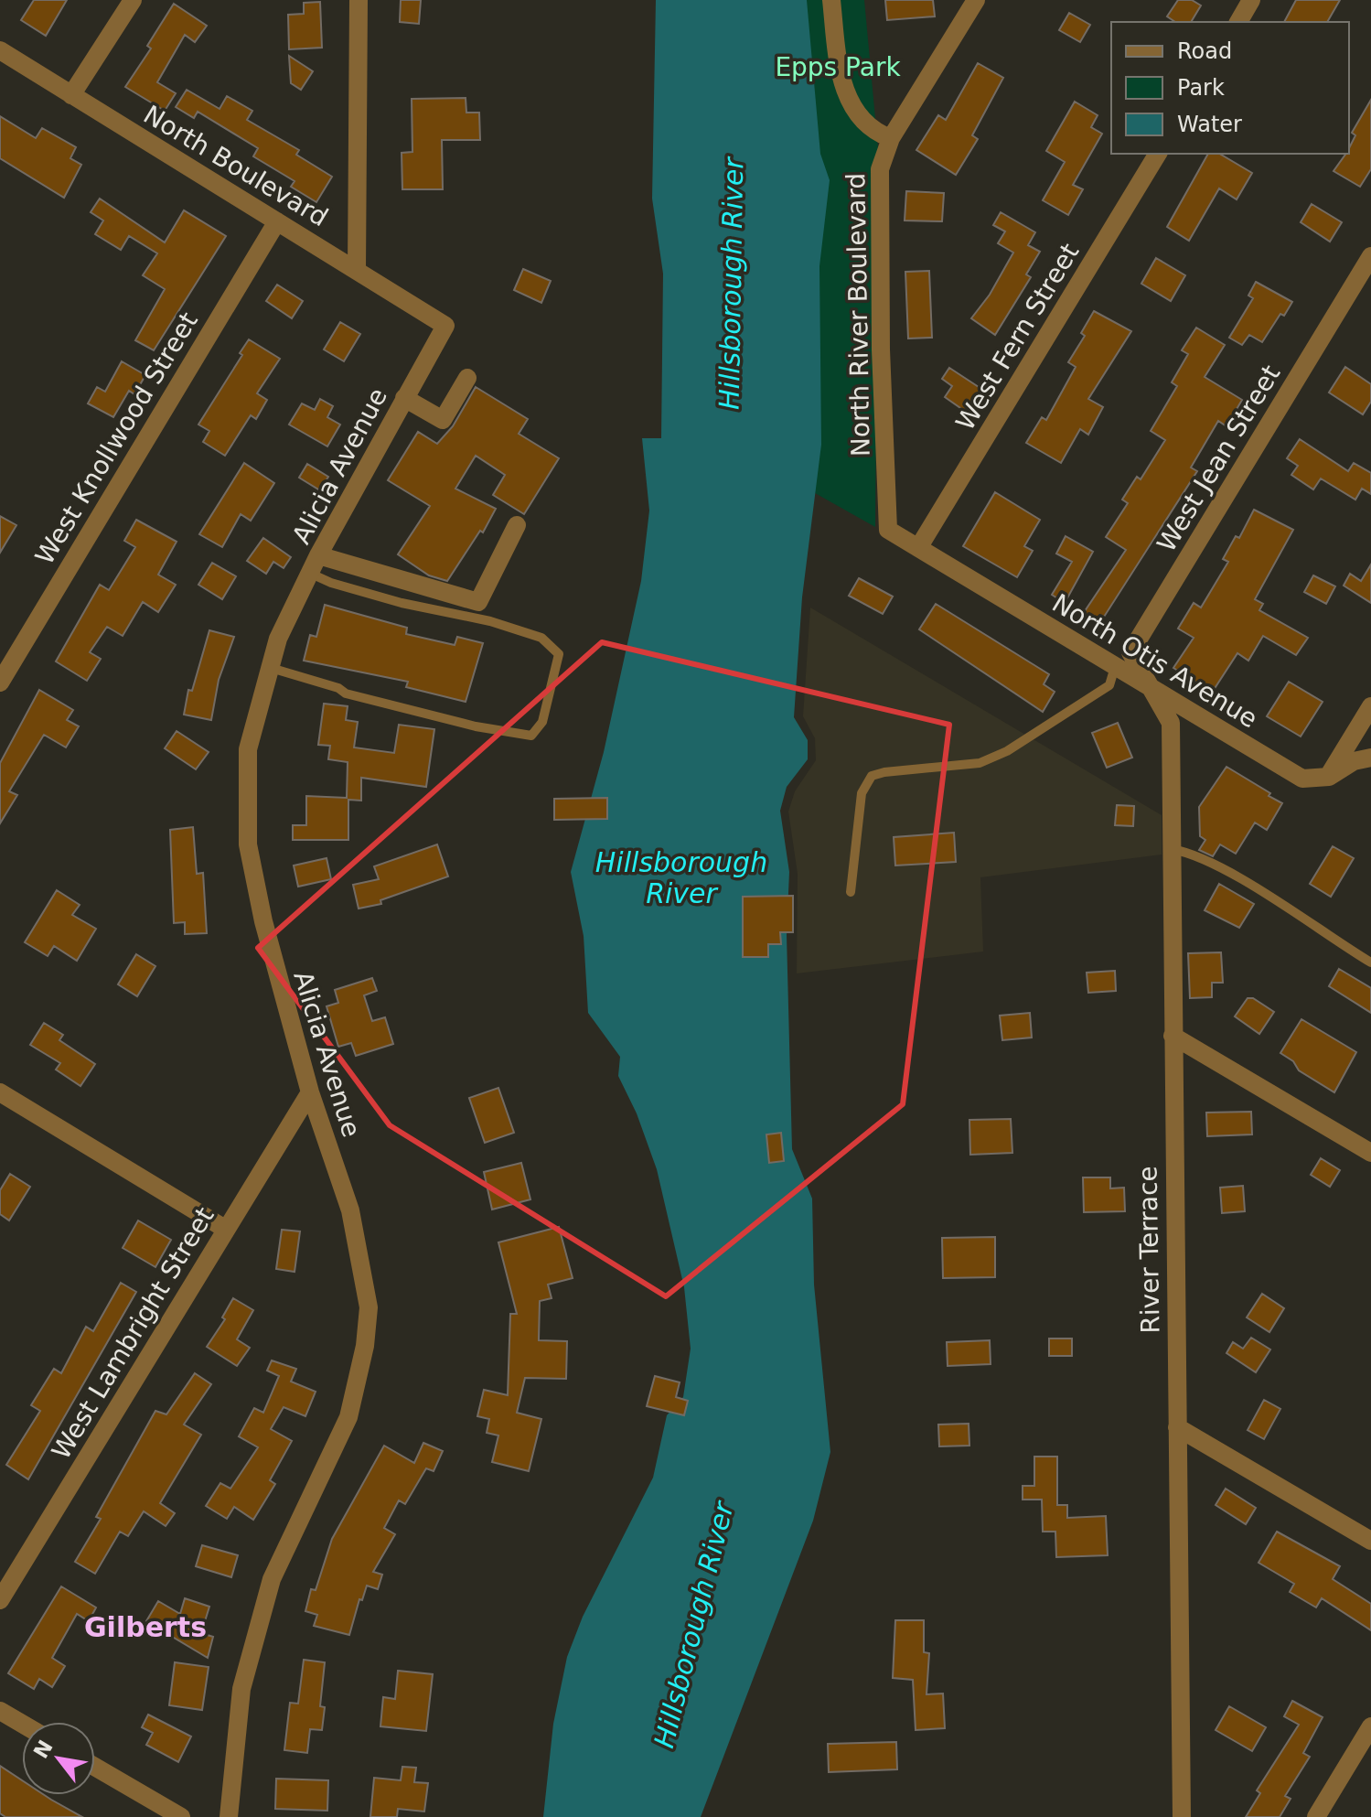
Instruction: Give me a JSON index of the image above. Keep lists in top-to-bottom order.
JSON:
{
  "streets": {
    "street": [
      "North Boulevard",
      "North River Boulevard",
      "West Fern Street",
      "West Knollwood Street",
      "West Jean Street",
      "Alicia Avenue",
      "North Otis Avenue",
      "River Terrace",
      "West Lambright Street"
    ]
  },
  "crossings": [
    ["North Boulevard", "West Knollwood Street"],
    ["North Boulevard", "Alicia Avenue"],
    ["North River Boulevard", "West Fern Street"],
    ["North River Boulevard", "North Otis Avenue"],
    ["West Fern Street", "North Otis Avenue"],
    ["West Jean Street", "North Otis Avenue"],
    ["West Jean Street", "River Terrace"],
    ["Alicia Avenue", "West Lambright Street"],
    ["North Otis Avenue", "River Terrace"]
  ],
  "districts": ["Gilberts"],
  "water": ["Hillsborough River"],
  "parks": ["Epps Park"],
  "legend": ["Road", "Park", "Water"],
  "north": "top left"
}
